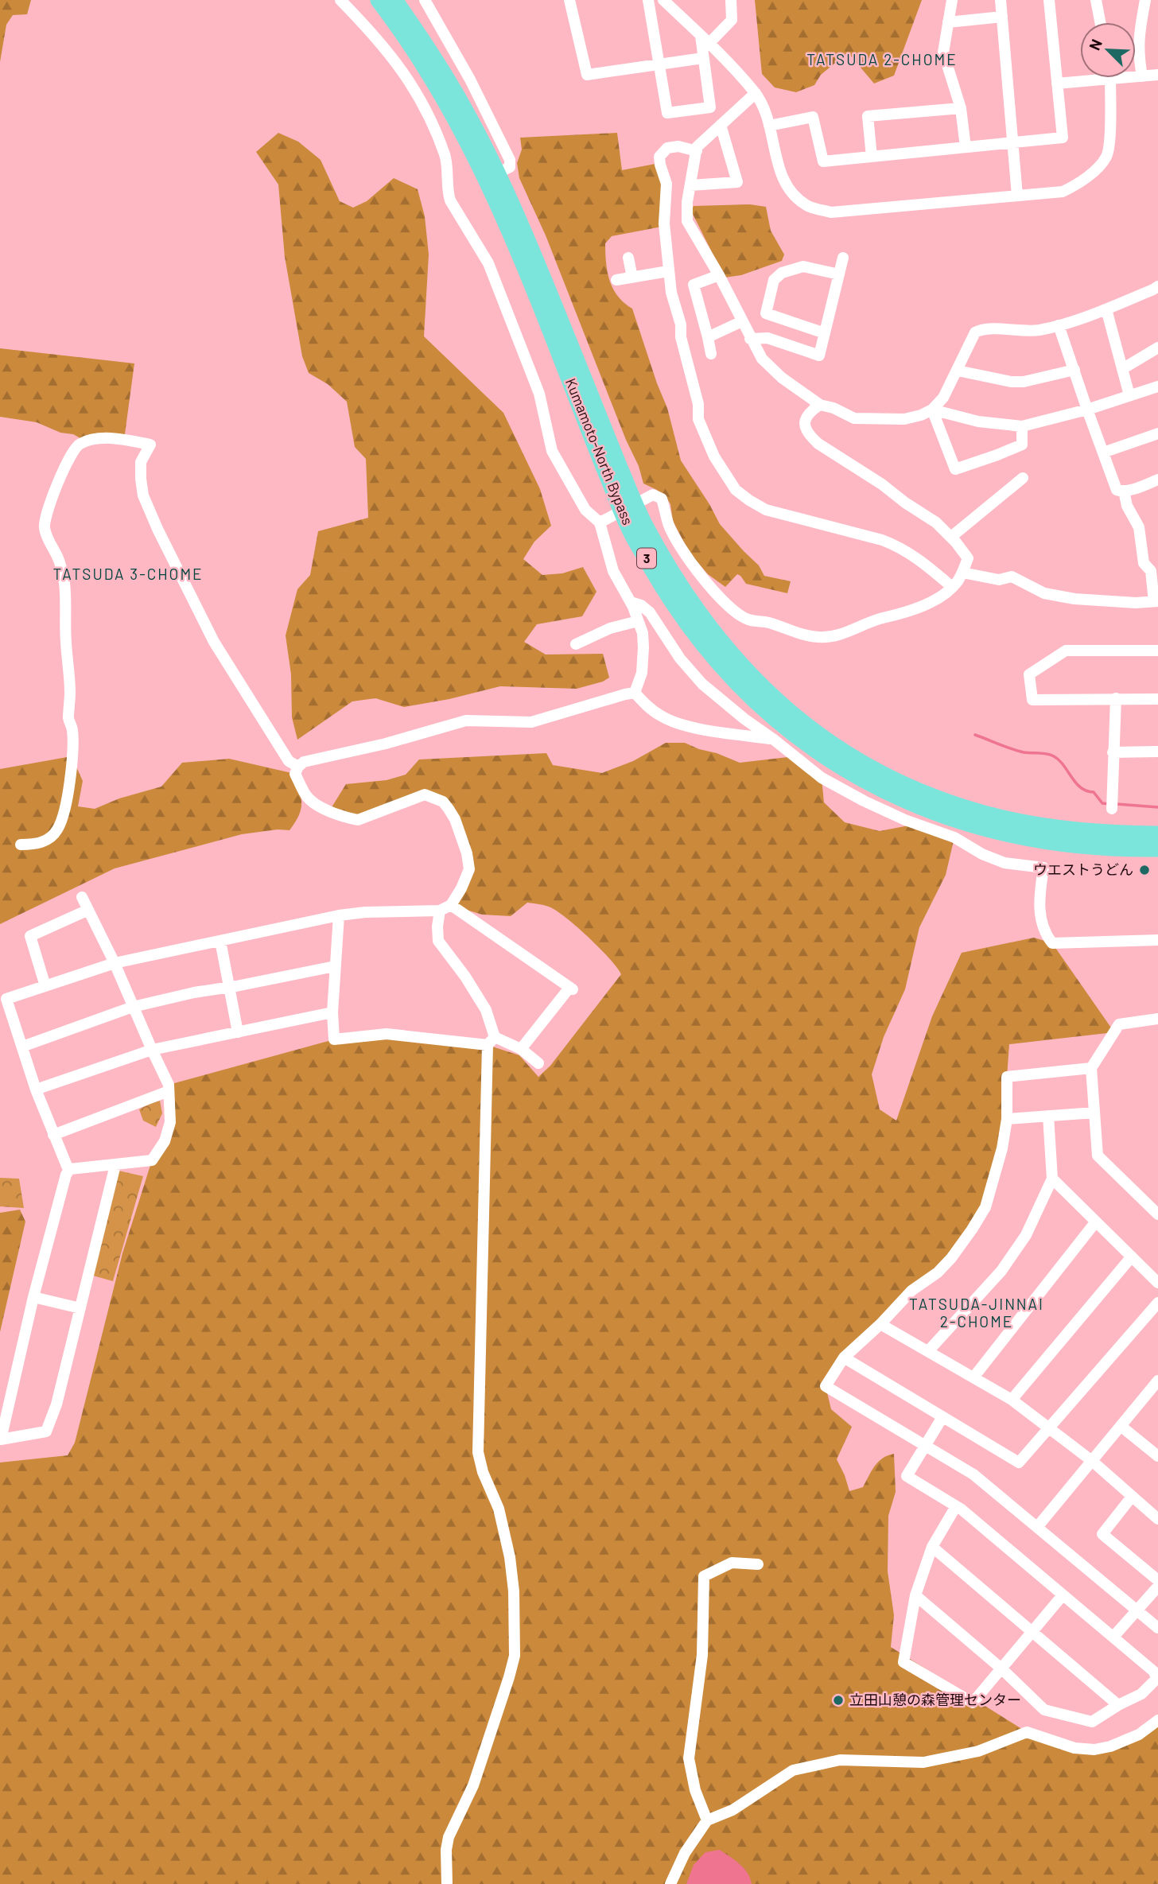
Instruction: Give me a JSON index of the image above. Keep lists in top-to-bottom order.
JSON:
{
  "streets": {
    "highway": ["Kumamoto-North Bypass", "3"]
  },
  "districts": ["TATSUDA 2-CHOME", "TATSUDA 3-CHOME", "TATSUDA-JINNAI 2-CHOME"],
  "places": ["ウエストうどん", "立田山憩の森管理センター"],
  "north": "top left"
}
